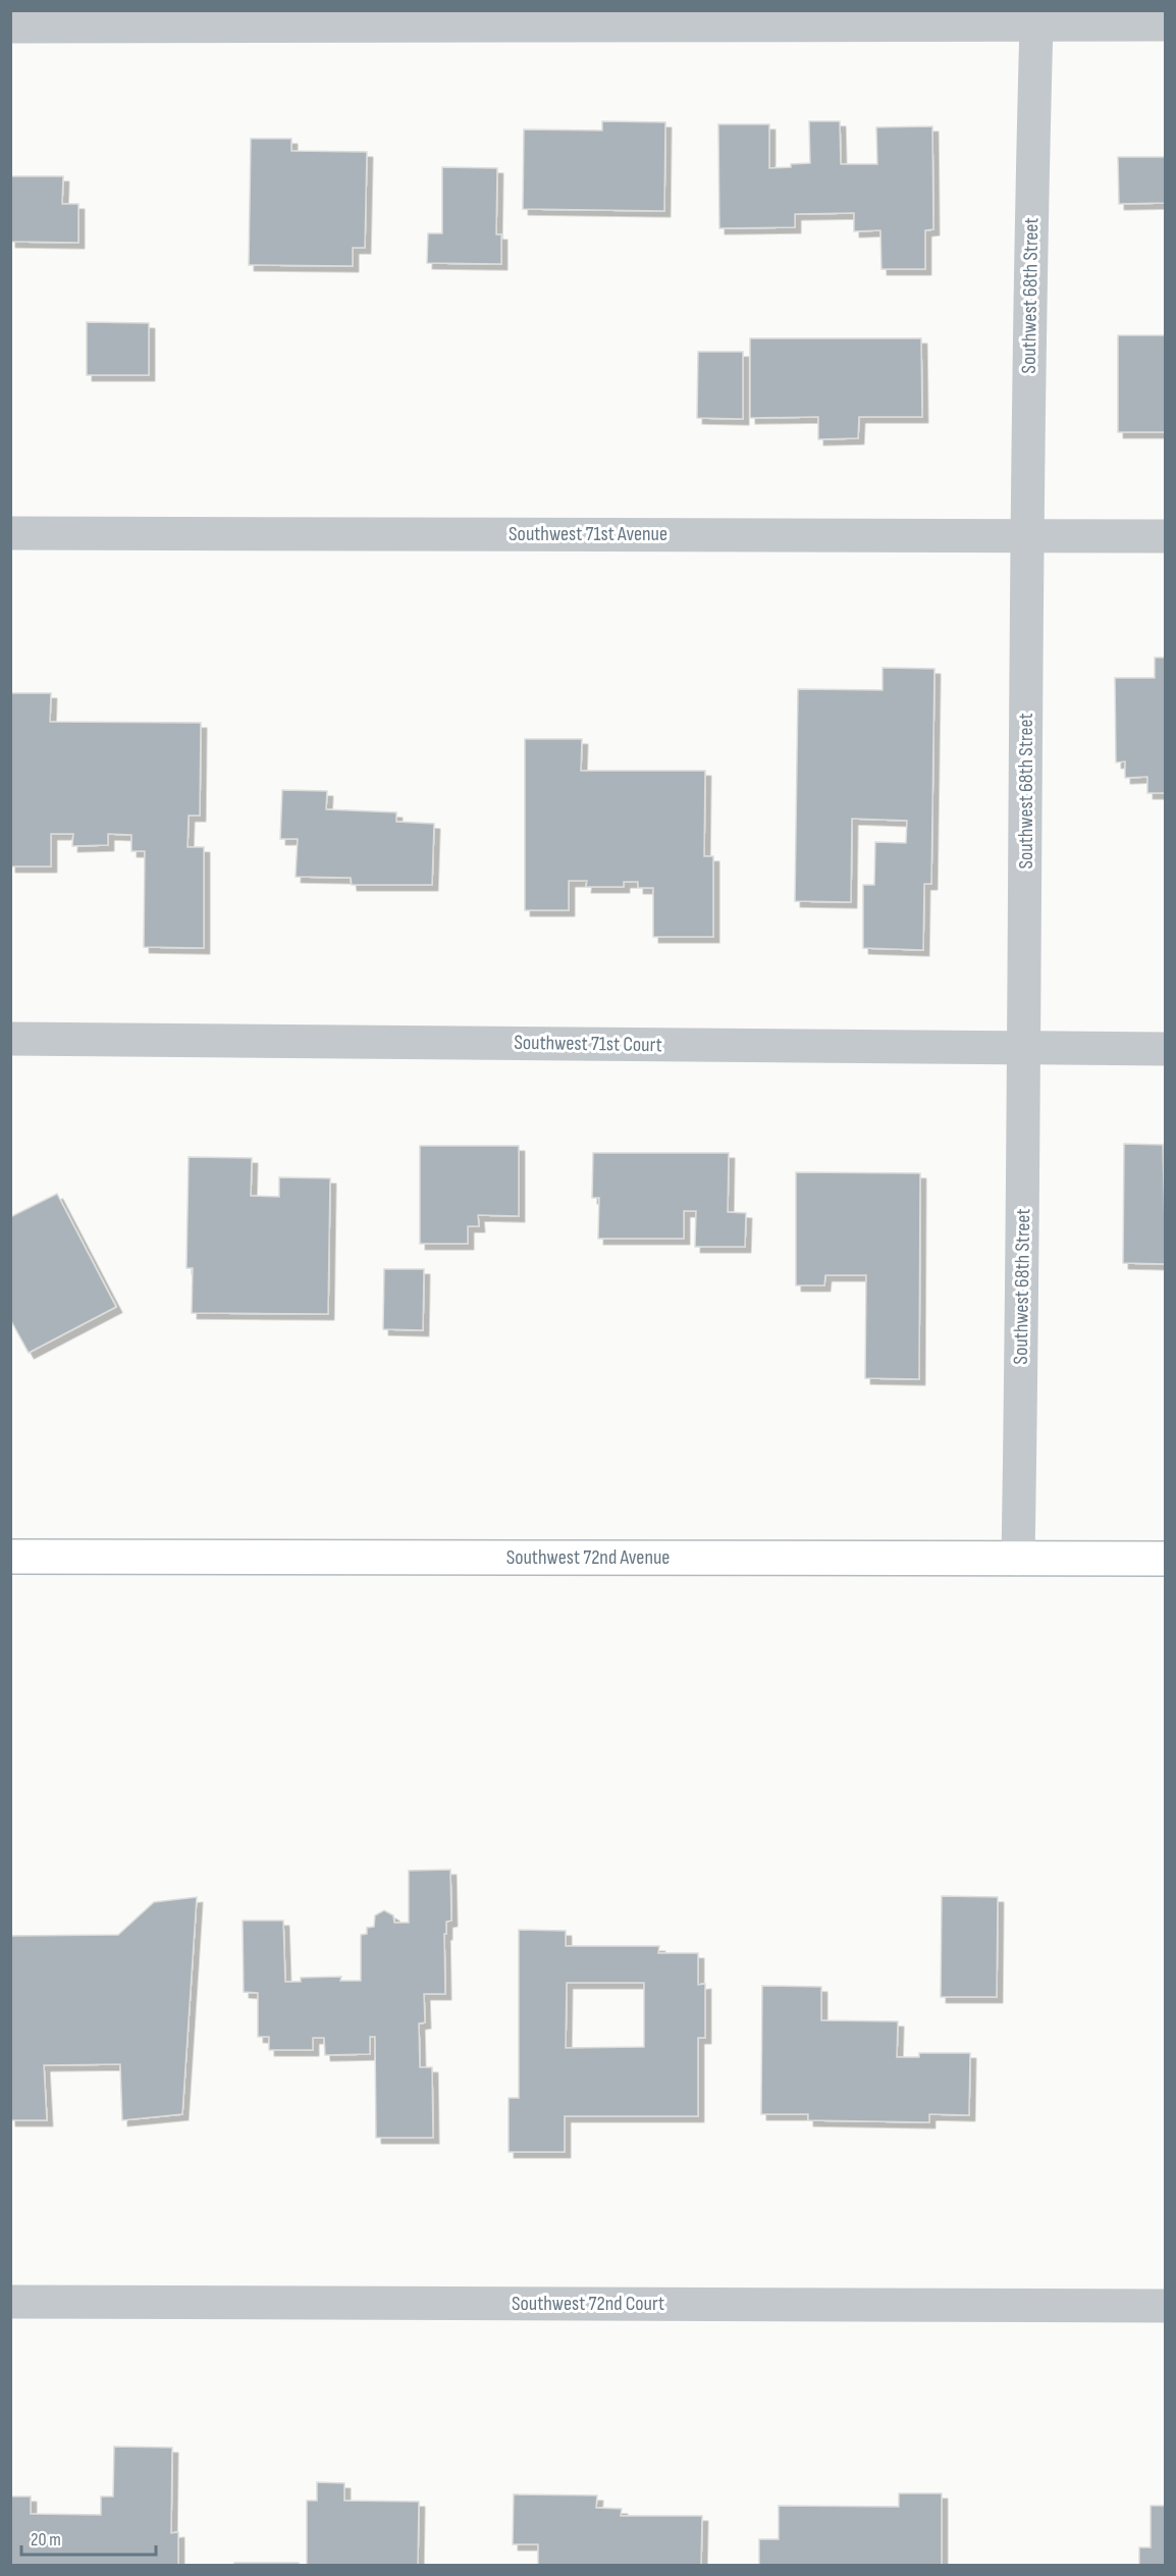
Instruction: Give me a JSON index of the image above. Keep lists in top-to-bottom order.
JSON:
{
  "streets": {
    "street": [
      "Southwest 68th Street",
      "Southwest 71st Avenue",
      "Southwest 71st Court",
      "Southwest 72nd Avenue",
      "Southwest 72nd Court"
    ]
  },
  "crossings": [
    ["Southwest 68th Street", "Southwest 71st Avenue"],
    ["Southwest 68th Street", "Southwest 71st Court"],
    ["Southwest 68th Street", "Southwest 72nd Avenue"]
  ],
  "scale_bar": "20 m"
}
